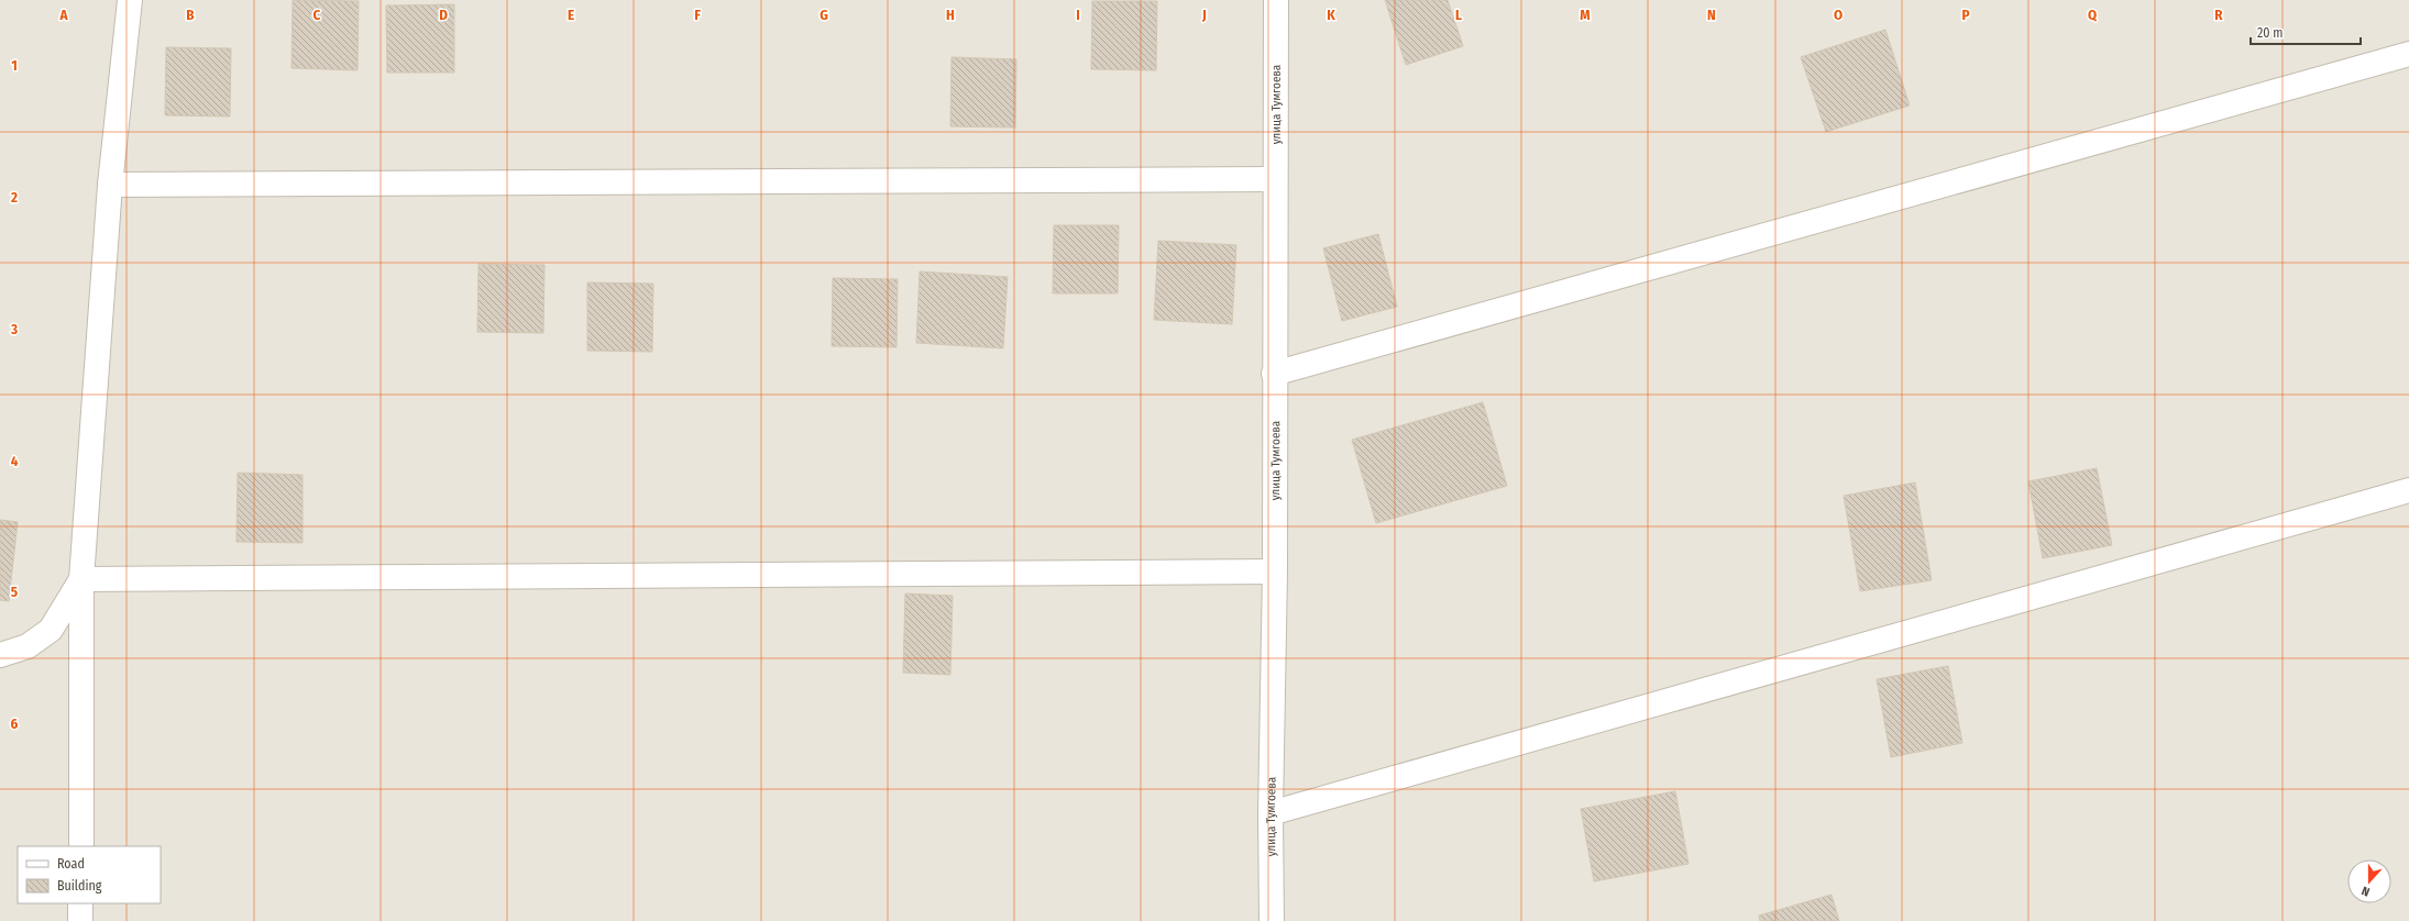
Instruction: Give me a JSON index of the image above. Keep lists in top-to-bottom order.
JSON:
{
  "streets": {
    "street": ["улица Тумгоева"]
  },
  "legend": ["Road", "Building"],
  "scale_bar": "20 m",
  "north": "bottom",
  "grid": {
    "columns": [
      "A",
      "B",
      "C",
      "D",
      "E",
      "F",
      "G",
      "H",
      "I",
      "J",
      "K",
      "L",
      "M",
      "N",
      "O",
      "P",
      "Q",
      "R"
    ],
    "rows": [
      "1",
      "2",
      "3",
      "4",
      "5",
      "6"
    ]
  }
}
